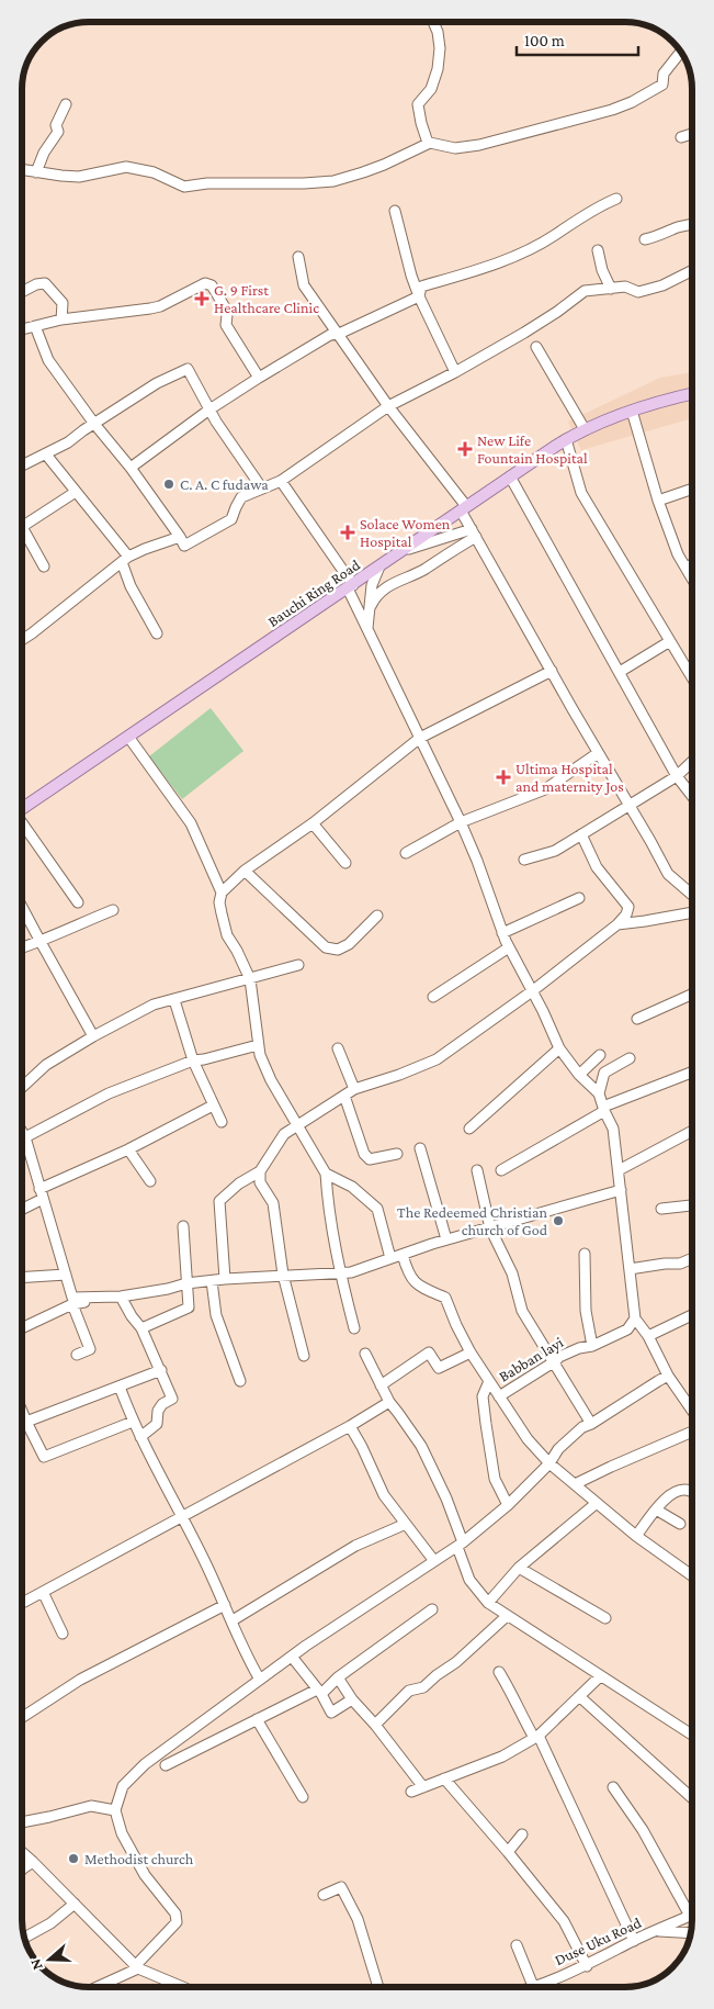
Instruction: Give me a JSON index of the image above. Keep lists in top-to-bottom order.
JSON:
{
  "streets": {
    "main road": ["Bauchi Ring Road"],
    "street": ["Babban layi", "Duse Uku Road"]
  },
  "places": {
    "health": [
      "G. 9 First Healthcare Clinic",
      "New Life Fountain Hospital",
      "Solace Women Hospital",
      "Ultima Hospital and maternity Jos"
    ],
    "other": ["C. A. C fudawa", "The Redeemed Christian church of God", "Methodist church"]
  },
  "scale_bar": "100 m",
  "north": "left"
}
